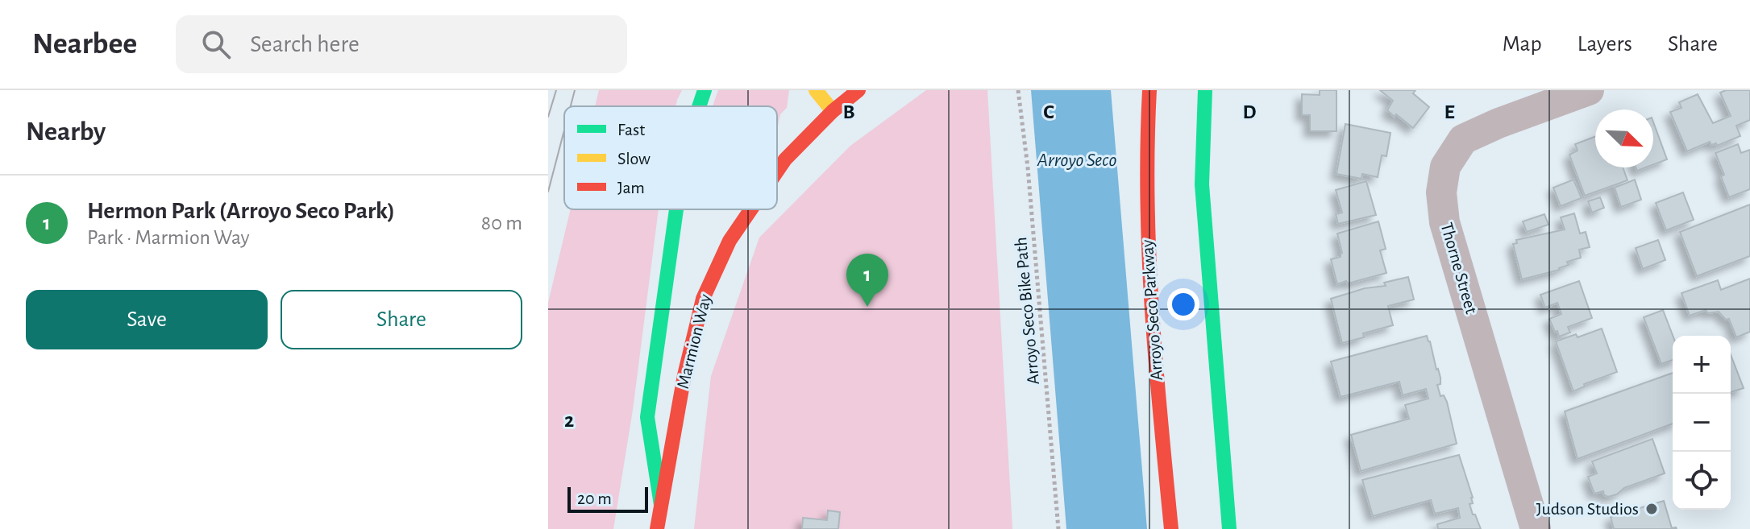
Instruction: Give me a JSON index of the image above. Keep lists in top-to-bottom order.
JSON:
{
  "streets": {
    "main road": ["Arroyo Seco Parkway", "Marmion Way"],
    "street": ["Thorne Street"],
    "path": ["Arroyo Seco Bike Path"]
  },
  "water": ["Arroyo Seco"],
  "places": ["Judson Studios"],
  "legend": ["Fast", "Slow", "Jam"],
  "scale_bar": "20 m",
  "north": "bottom right",
  "page": {
    "header": "Nearbee",
    "search": "Search here",
    "nav": ["Map", "Layers", "Share"],
    "heading": "Nearby",
    "list": [
      {
        "mark": "1",
        "name": "Hermon Park (Arroyo Seco Park)",
        "note": "Park · Marmion Way",
        "value": "80 m"
      }
    ],
    "pins": "1",
    "buttons": ["Save", "Share"],
    "map_buttons": ["+", "−"],
    "scale": "20 m"
  },
  "grid": {
    "columns": [
      "B",
      "C",
      "D",
      "E"
    ],
    "rows": ["2"]
  }
}
